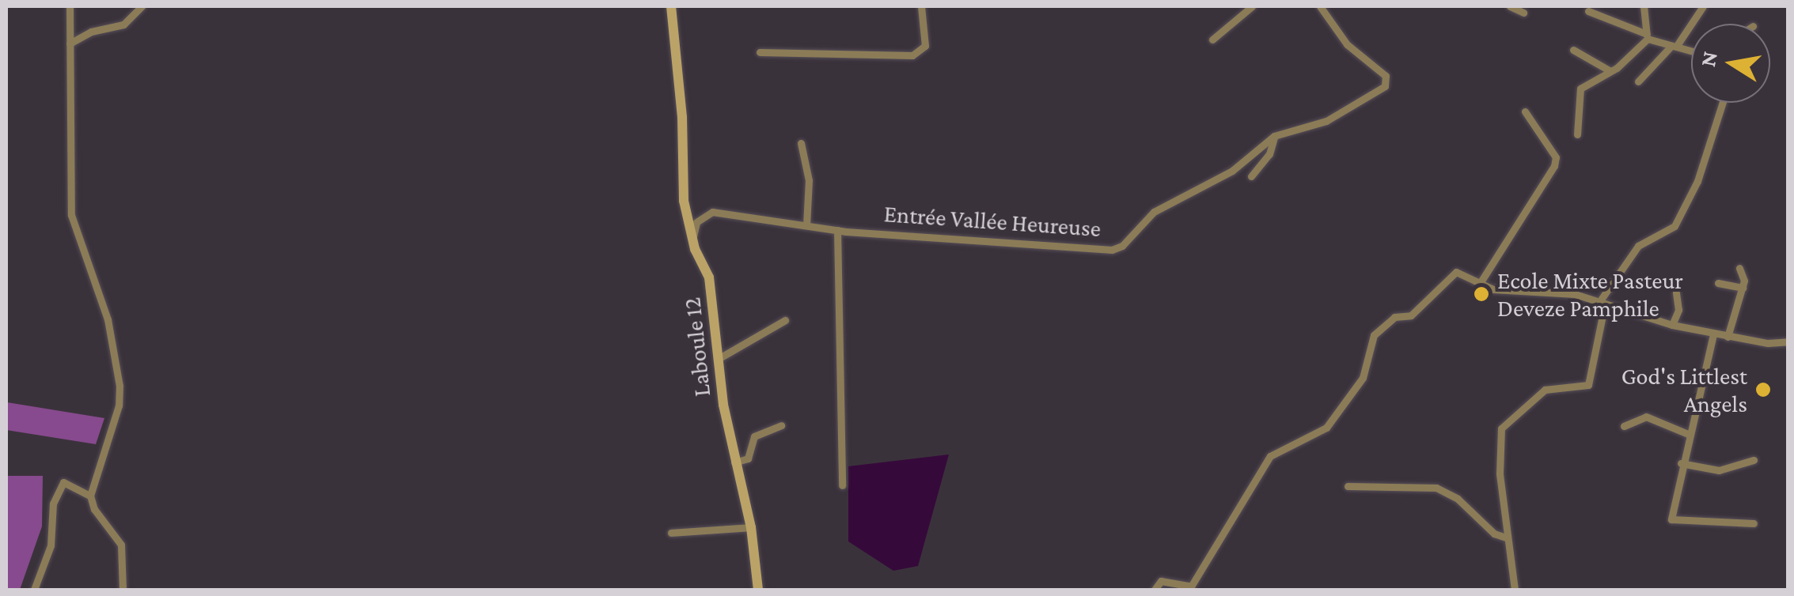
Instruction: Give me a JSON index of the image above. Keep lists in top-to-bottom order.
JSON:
{
  "streets": {
    "street": ["Entrée Vallée Heureuse", "Laboule 12"]
  },
  "crossings": [
    ["Entrée Vallée Heureuse", "Laboule 12"]
  ],
  "places": ["Ecole Mixte Pasteur Deveze Pamphile", "God's Littlest Angels"],
  "north": "left"
}
